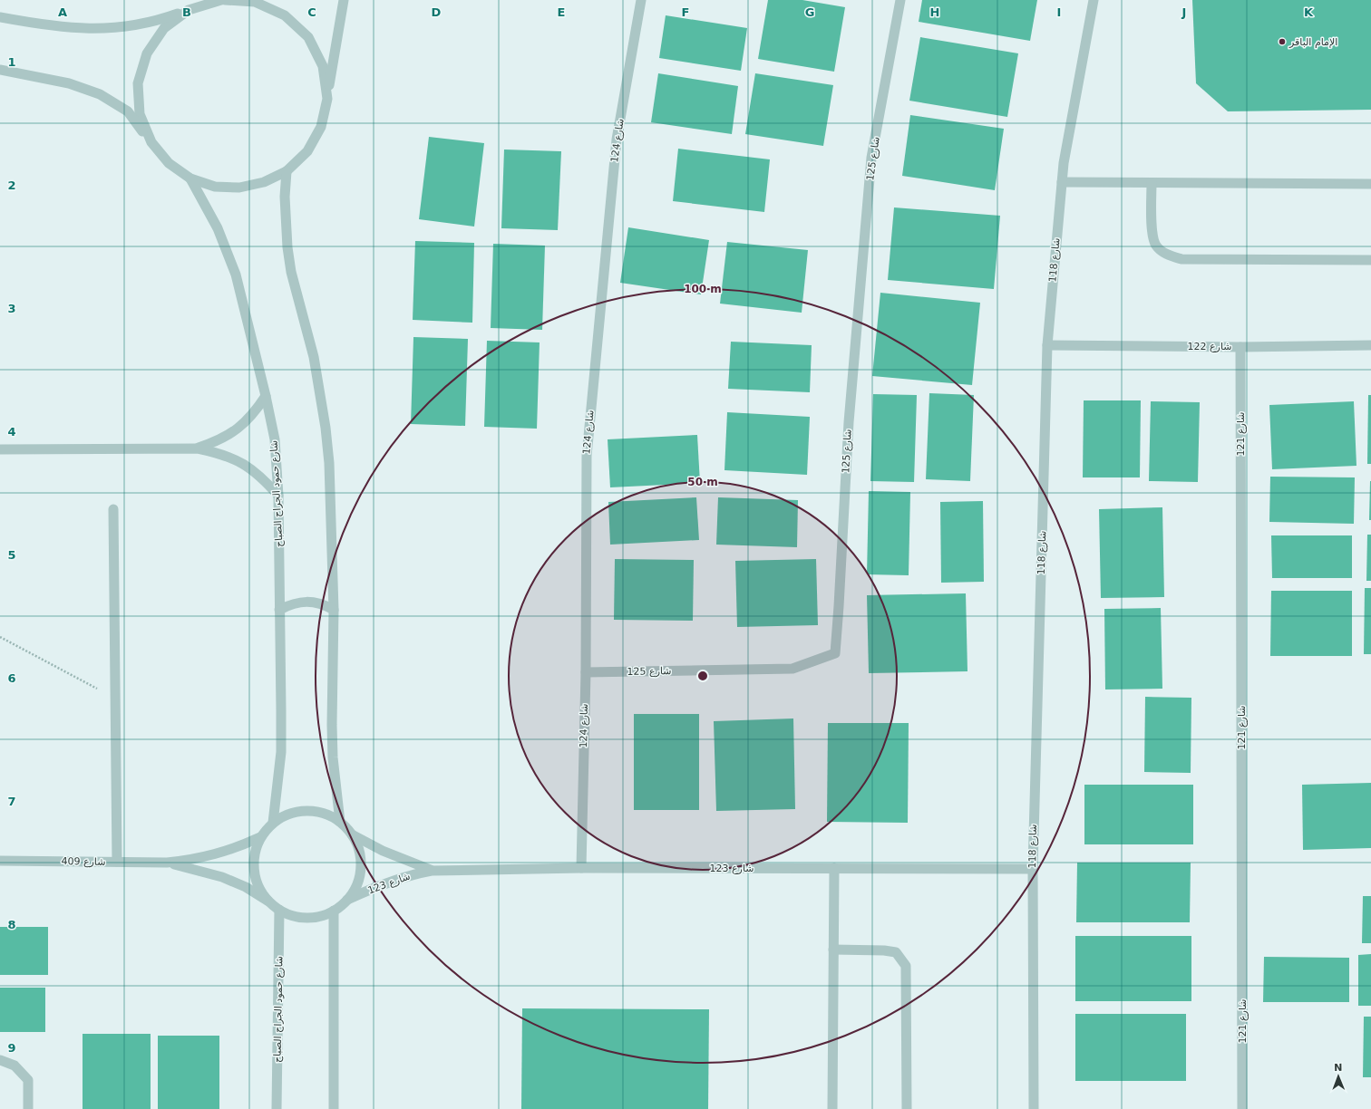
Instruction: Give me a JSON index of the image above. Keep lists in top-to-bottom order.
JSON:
{
  "streets": {
    "street": [
      "شارع 124",
      "شارع 125",
      "شارع 118",
      "شارع 122",
      "شارع 121",
      "شارع حمود الجراح الصباح",
      "شارع 409",
      "شارع 123"
    ]
  },
  "crossings": [
    ["شارع 124", "شارع 125"],
    ["شارع 124", "شارع 123"],
    ["شارع 118", "شارع 122"],
    ["شارع 118", "شارع 123"],
    ["شارع 122", "شارع 121"],
    ["شارع حمود الجراح الصباح", "شارع 409"],
    ["شارع حمود الجراح الصباح", "شارع 123"],
    ["شارع 409", "شارع 123"]
  ],
  "places": ["الإمام الباقر"],
  "north": "top",
  "grid": {
    "columns": [
      "A",
      "B",
      "C",
      "D",
      "E",
      "F",
      "G",
      "H",
      "I",
      "J",
      "K"
    ],
    "rows": [
      "1",
      "2",
      "3",
      "4",
      "5",
      "6",
      "7",
      "8",
      "9"
    ]
  },
  "rings": ["100 m", "50 m"]
}
